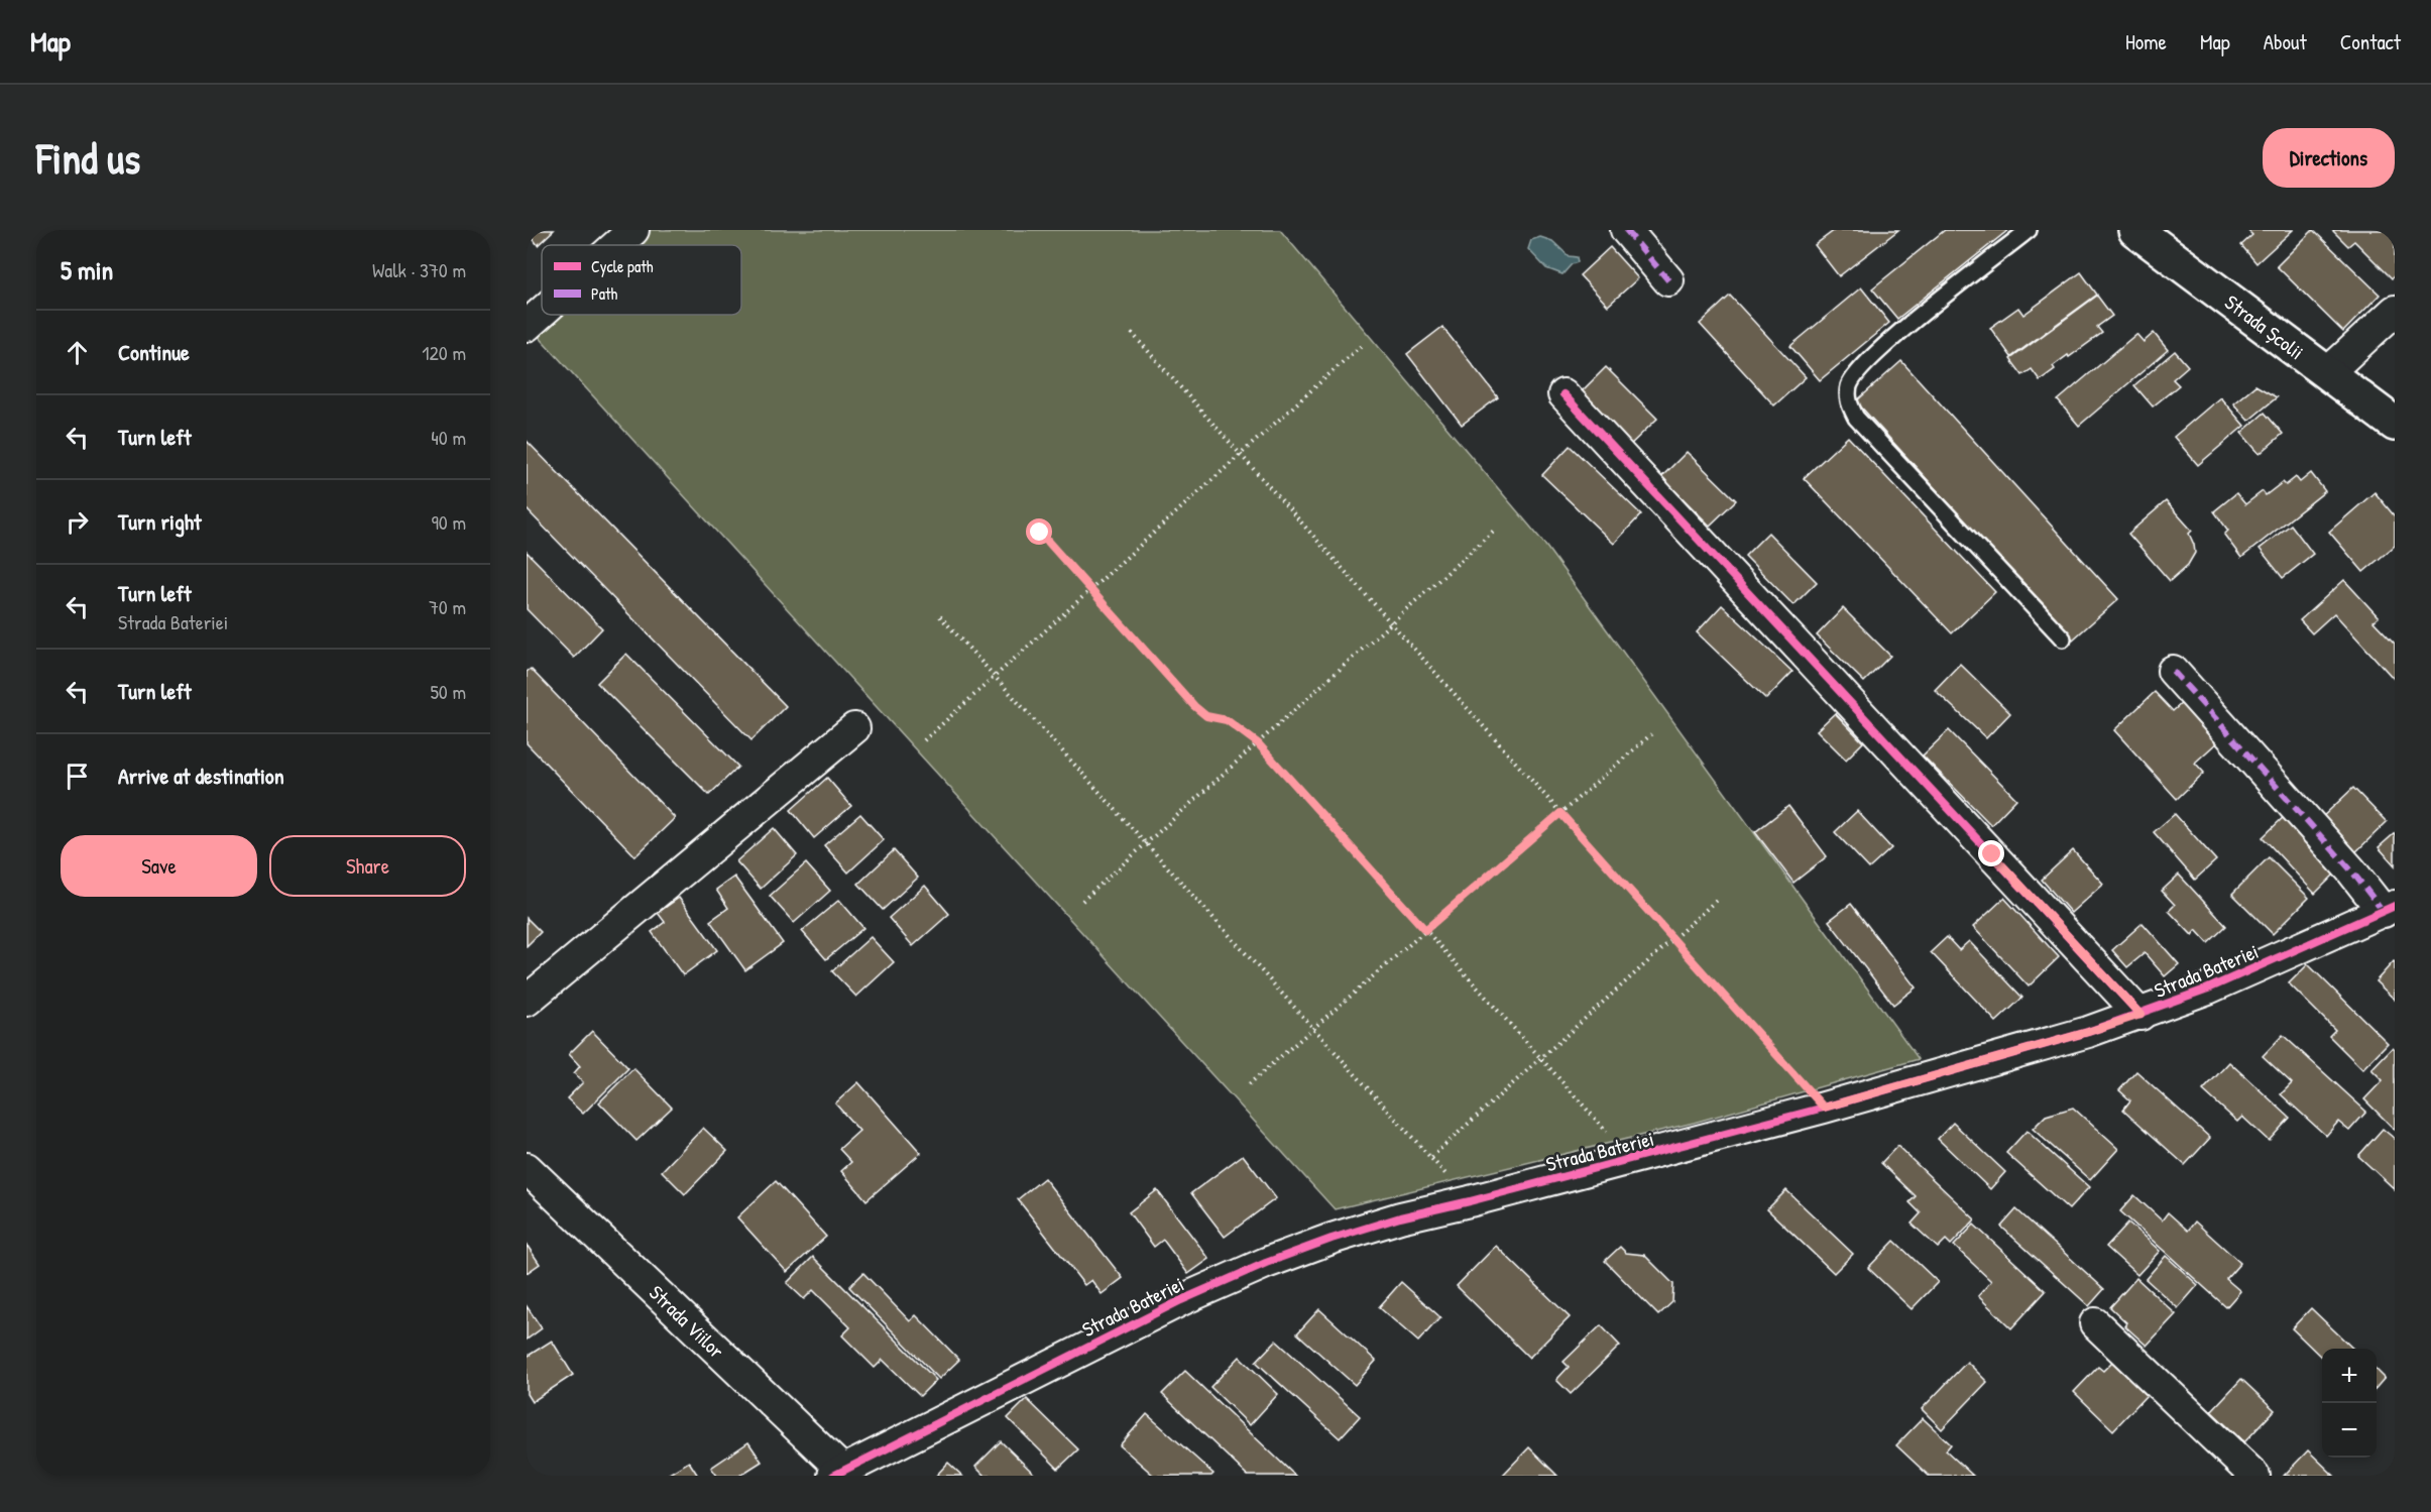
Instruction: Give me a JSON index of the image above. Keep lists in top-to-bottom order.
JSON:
{
  "streets": {
    "street": ["Strada Școlii", "Strada Bateriei", "Strada Viilor"]
  },
  "crossings": [
    ["Strada Bateriei", "Strada Viilor"]
  ],
  "legend": ["Cycle path", "Path"],
  "page": {
    "header": "Map",
    "nav": [
      "Home",
      "Map",
      "About",
      "Contact"
    ],
    "buttons": [
      "Directions",
      ["Save", "Share"]
    ],
    "title": "Find us",
    "heading": ["5 min", "Walk · 370 m"],
    "list": [
      ["Continue", "120 m"],
      ["Turn left", "40 m"],
      ["Turn right", "90 m"],
      ["Turn left", "Strada Bateriei", "70 m"],
      ["Turn left", "50 m"],
      "Arrive at destination"
    ],
    "map_buttons": ["+", "−"]
  }
}
